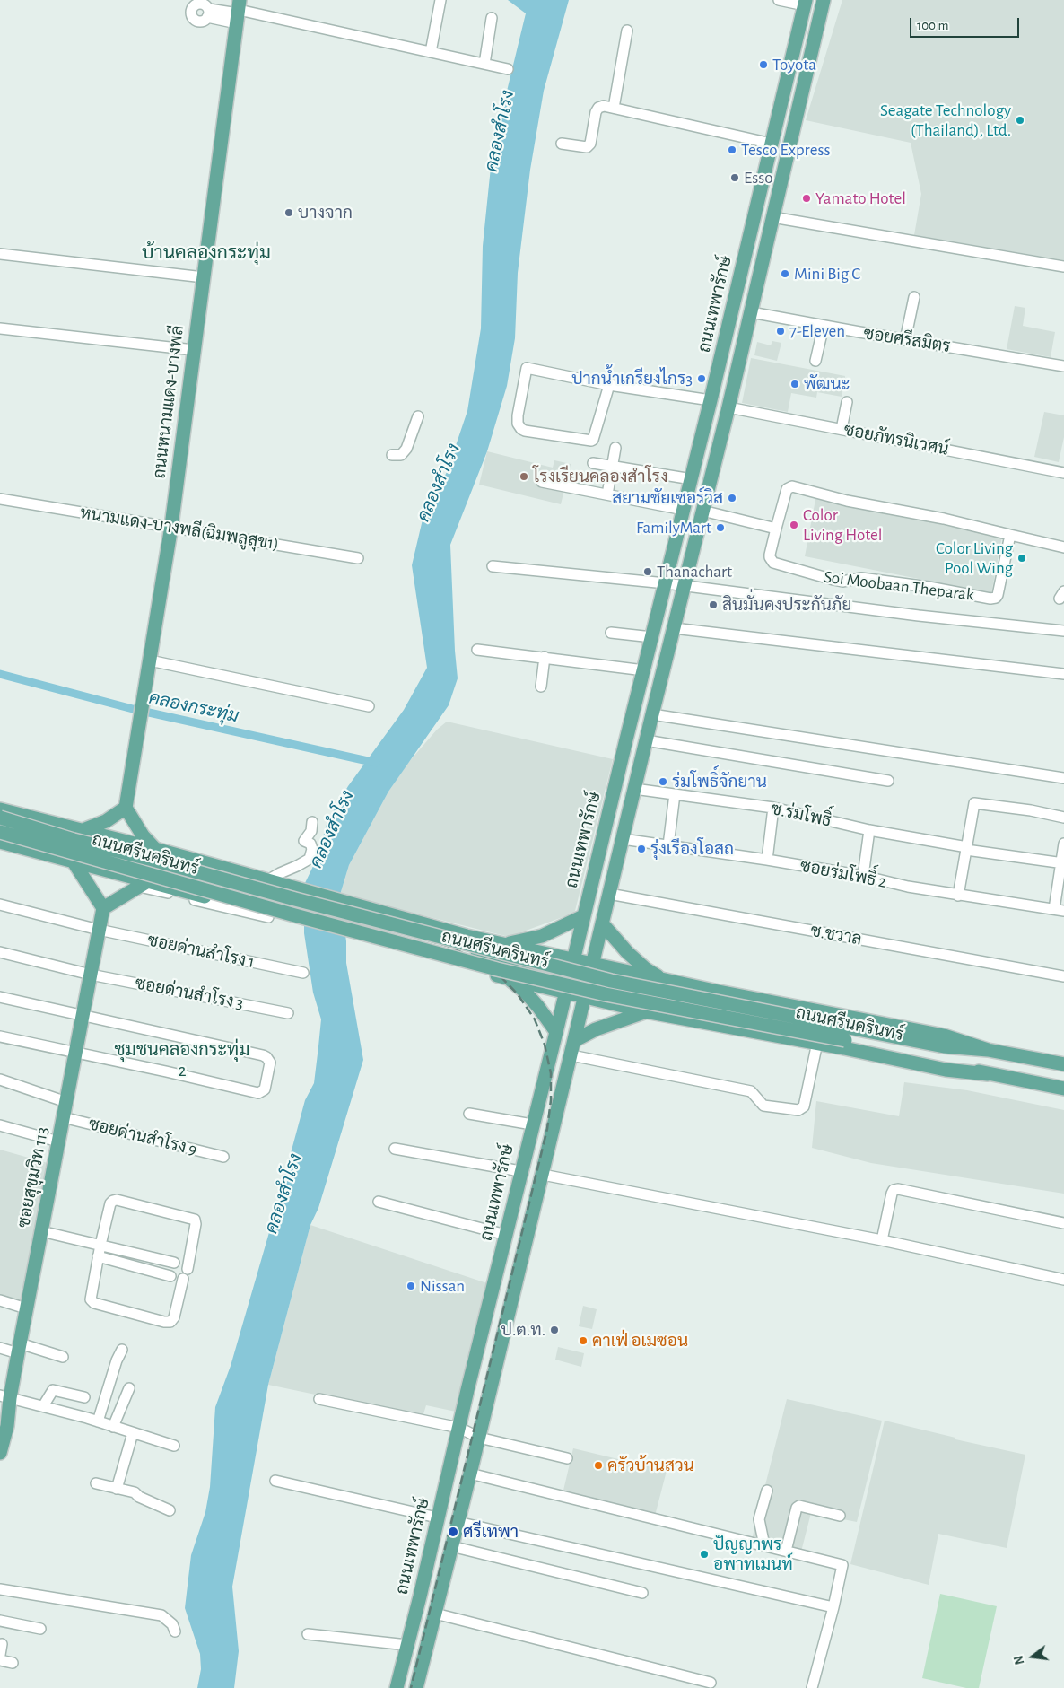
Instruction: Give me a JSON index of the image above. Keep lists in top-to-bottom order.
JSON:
{
  "streets": {
    "main road": [
      "ถนนเทพารักษ์",
      "ถนนหนามแดง-บางพลี",
      "ถนนศรีนครินทร์",
      "ซอยสุขุมวิท 113"
    ],
    "street": [
      "ซอยศรีสมิตร",
      "ซอยภัทรนิเวศน์",
      "หนามแดง-บางพลี(ฉิมพลูสุข1)",
      "Soi Moobaan Theparak",
      "ซ.ร่มโพธิ์",
      "ซอยร่มโพธิ์ 2",
      "ซ.ชวาล",
      "ซอยด่านสำโรง 1",
      "ซอยด่านสำโรง 3",
      "ซอยด่านสำโรง 9"
    ]
  },
  "crossings": [
    ["ถนนเทพารักษ์", "ถนนศรีนครินทร์"],
    ["ถนนหนามแดง-บางพลี", "หนามแดง-บางพลี(ฉิมพลูสุข1)"],
    ["ซอยด่านสำโรง 1", "ซอยสุขุมวิท 113"],
    ["ซอยด่านสำโรง 3", "ซอยสุขุมวิท 113"],
    ["ซอยด่านสำโรง 9", "ซอยสุขุมวิท 113"]
  ],
  "districts": ["บ้านคลองกระทุ่ม", "ชุมชนคลองกระทุ่ม 2"],
  "water": ["คลองสำโรง", "คลองกระทุ่ม"],
  "places": [
    "Toyota",
    "Seagate Technology (Thailand), Ltd.",
    "Tesco Express",
    "Esso",
    "Yamato Hotel",
    "บางจาก",
    "Mini Big C",
    "7-Eleven",
    "ปากน้ำเกรียงไกร3",
    "พัฒนะ",
    "โรงเรียนคลองสำโรง",
    "สยามชัยเซอร์วิส",
    "Color Living Hotel",
    "FamilyMart",
    "Color Living Pool Wing",
    "Thanachart",
    "สินมั่นคงประกันภัย",
    "ร่มโพธิ์จักยาน",
    "รุ่งเรืองโอสถ",
    "Nissan",
    "ป.ต.ท.",
    "คาเฟ่ อเมซอน",
    "ครัวบ้านสวน",
    "ศรีเทพา",
    "ปัญญาพร อพาทเมนท์"
  ],
  "scale_bar": "100 m",
  "north": "left"
}
